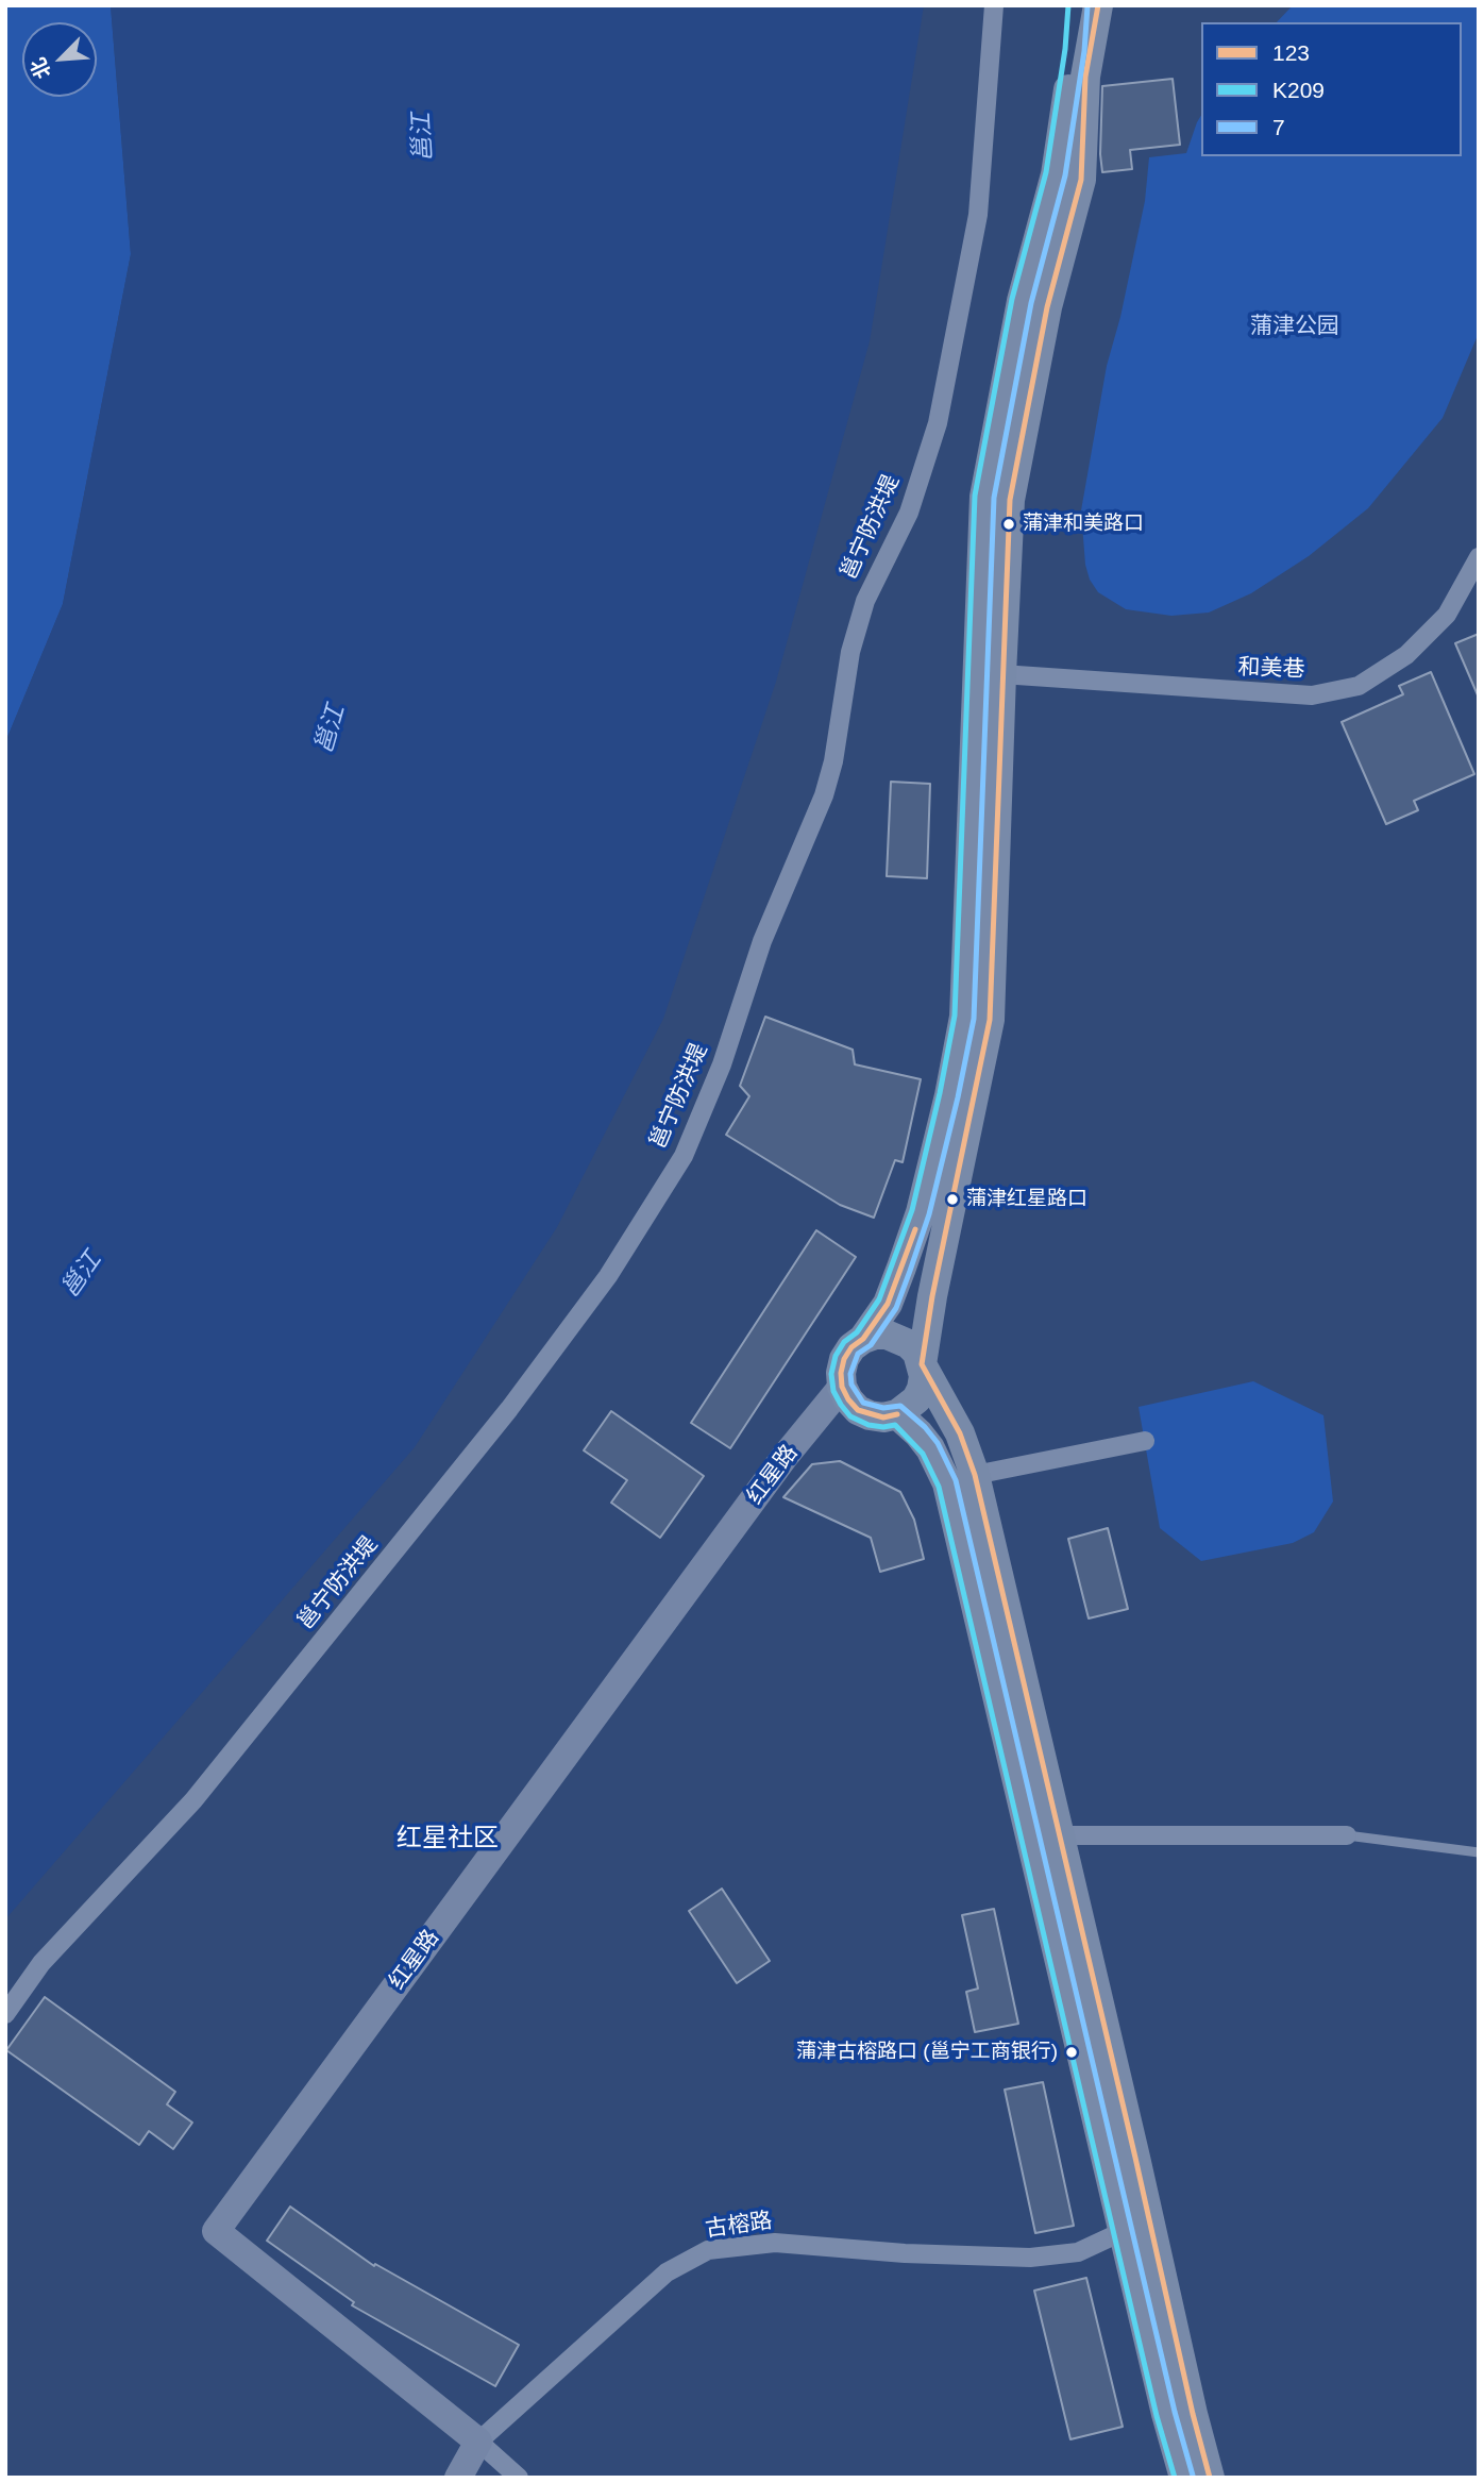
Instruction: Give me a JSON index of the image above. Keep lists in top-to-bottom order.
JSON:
{
  "streets": {
    "main road": ["红星路"],
    "street": ["邕宁防洪堤", "和美巷", "古榕路"]
  },
  "crossings": [
    ["红星路", "古榕路"]
  ],
  "districts": ["红星社区"],
  "water": ["邕江"],
  "parks": ["蒲津公园"],
  "places": ["蒲津和美路口", "蒲津红星路口", "蒲津古榕路口 (邕宁工商银行)"],
  "lines": ["transit line 123", "transit line K209", "transit line 7"],
  "legend": ["123", "K209", "7"],
  "north": "bottom left"
}
